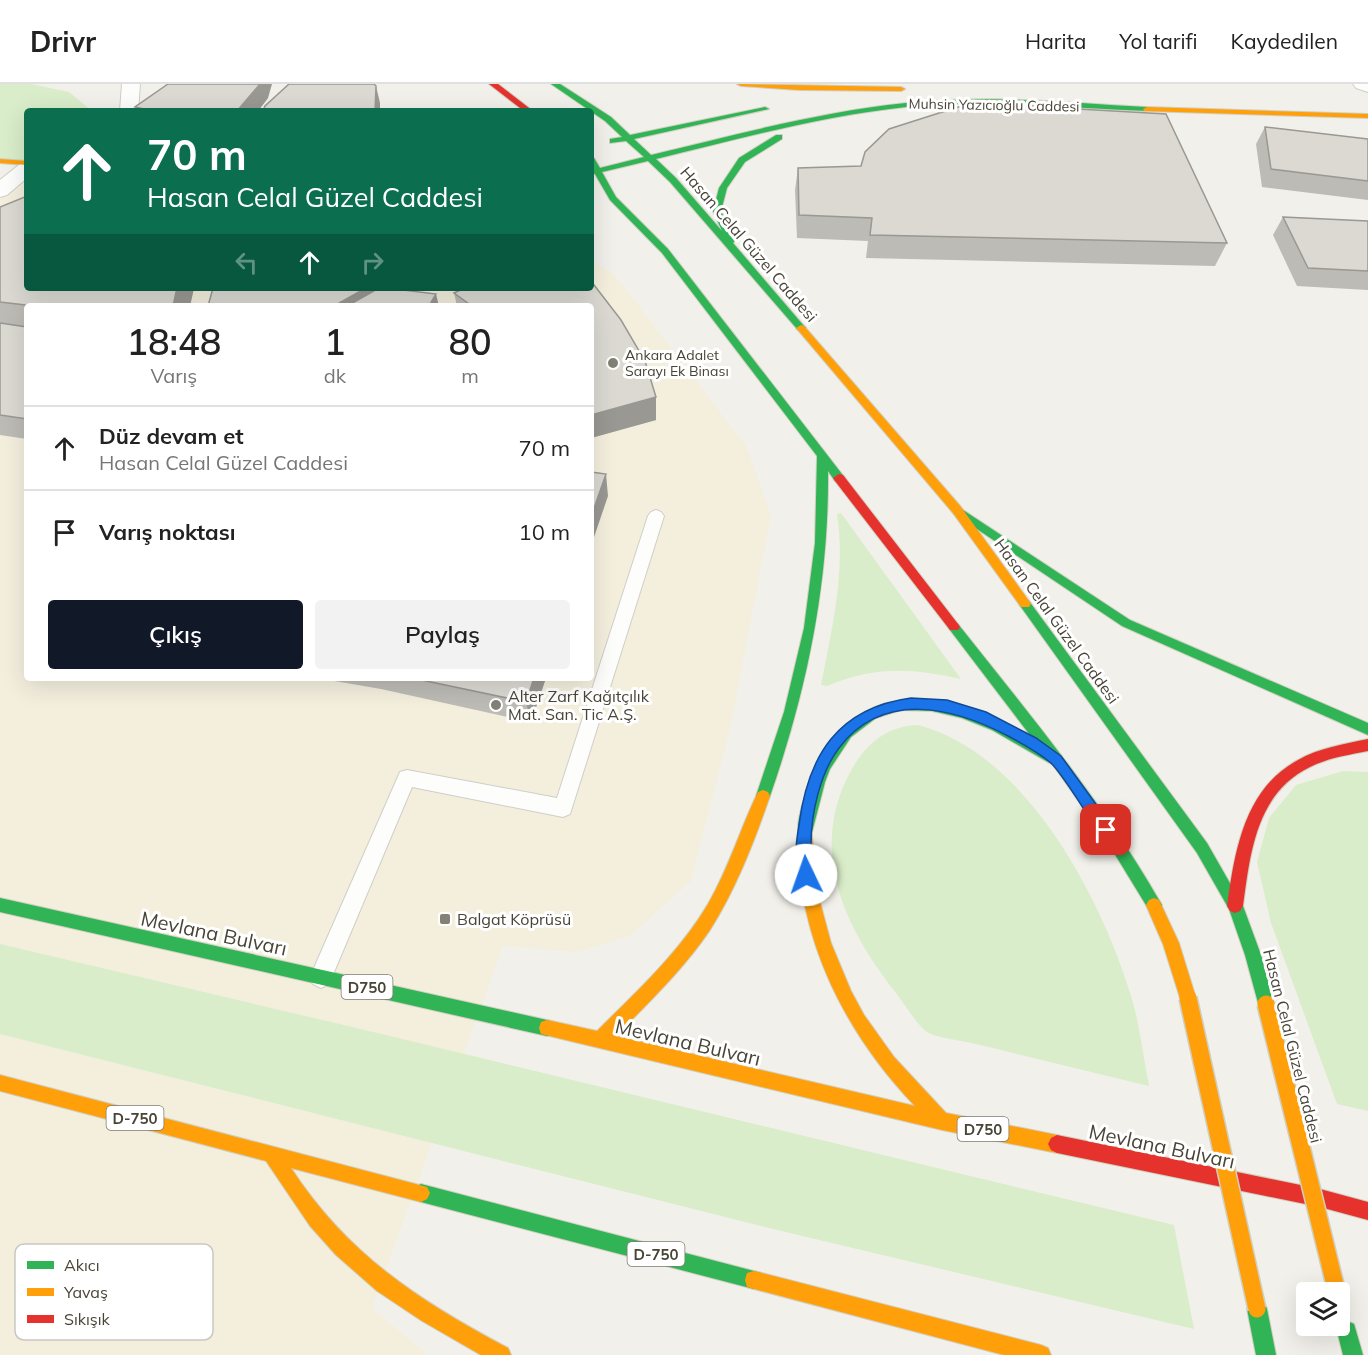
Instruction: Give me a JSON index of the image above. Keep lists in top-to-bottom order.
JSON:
{
  "streets": {
    "main road": [
      "Muhsin Yazıcıoğlu Caddesi",
      "Hasan Celal Güzel Caddesi",
      "Mevlana Bulvarı",
      "D750",
      "D-750"
    ]
  },
  "crossings": [
    ["Muhsin Yazıcıoğlu Caddesi", "Hasan Celal Güzel Caddesi"]
  ],
  "places": {
    "other": ["Ankara Adalet Sarayı Ek Binası", "Alter Zarf Kağıtçılık Mat. San. Tic A.Ş."],
    "transit": ["Balgat Köprüsü"]
  },
  "legend": ["Akıcı", "Yavaş", "Sıkışık"],
  "page": {
    "header": "Drivr",
    "nav": ["Harita", "Yol tarifi", "Kaydedilen"],
    "turn": ["70 m", "Hasan Celal Güzel Caddesi"],
    "eta": [
      "18:48",
      "Varış",
      "1",
      "dk",
      "80",
      "m"
    ],
    "list": [
      {
        "name": "Düz devam et",
        "note": "Hasan Celal Güzel Caddesi",
        "value": "70 m"
      },
      {
        "name": "Varış noktası",
        "value": "10 m"
      }
    ],
    "buttons": ["Çıkış", "Paylaş"]
  }
}
